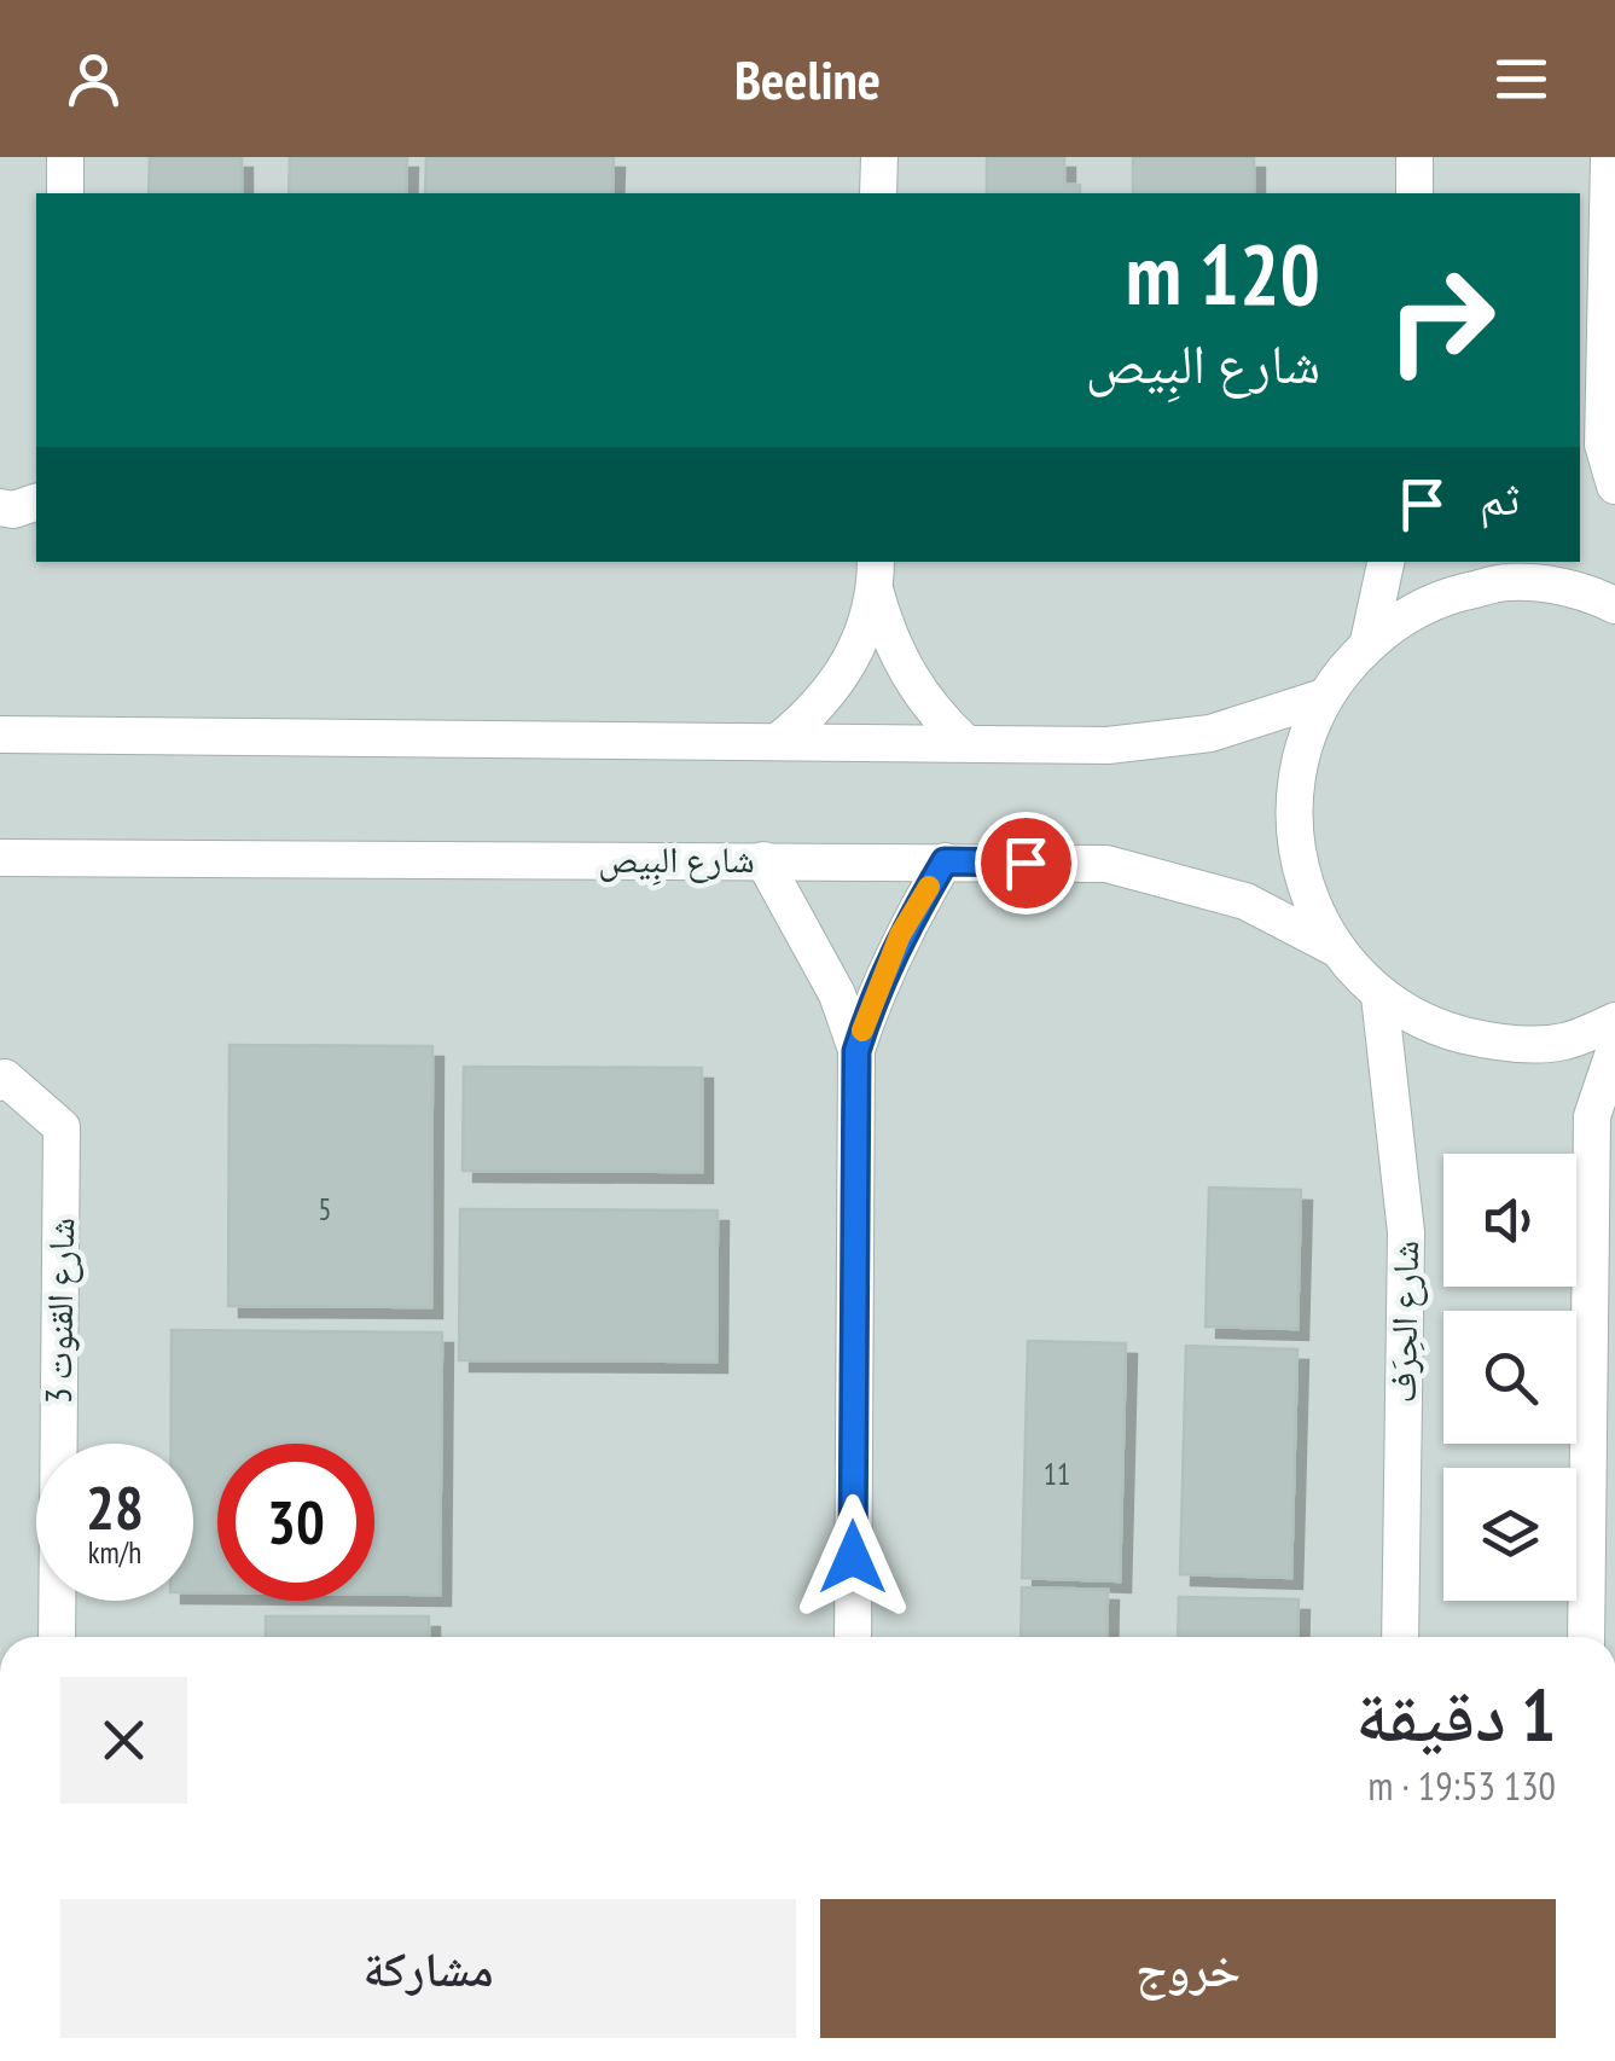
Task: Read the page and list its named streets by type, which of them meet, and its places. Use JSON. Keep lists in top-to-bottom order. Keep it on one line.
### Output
{"streets":{"street":["شارع البِيص","شارع القنوت 3","شارع الحِرَف"]},"house_numbers":["5","11"],"page":{"header":"Beeline","turn":["120 m","شارع البِيص"],"then":"ثم","speed":"28 km/h","limit":"30","heading":["1 دقيقة","130 m · 19:53"],"buttons":["خروج","مشاركة"]}}
